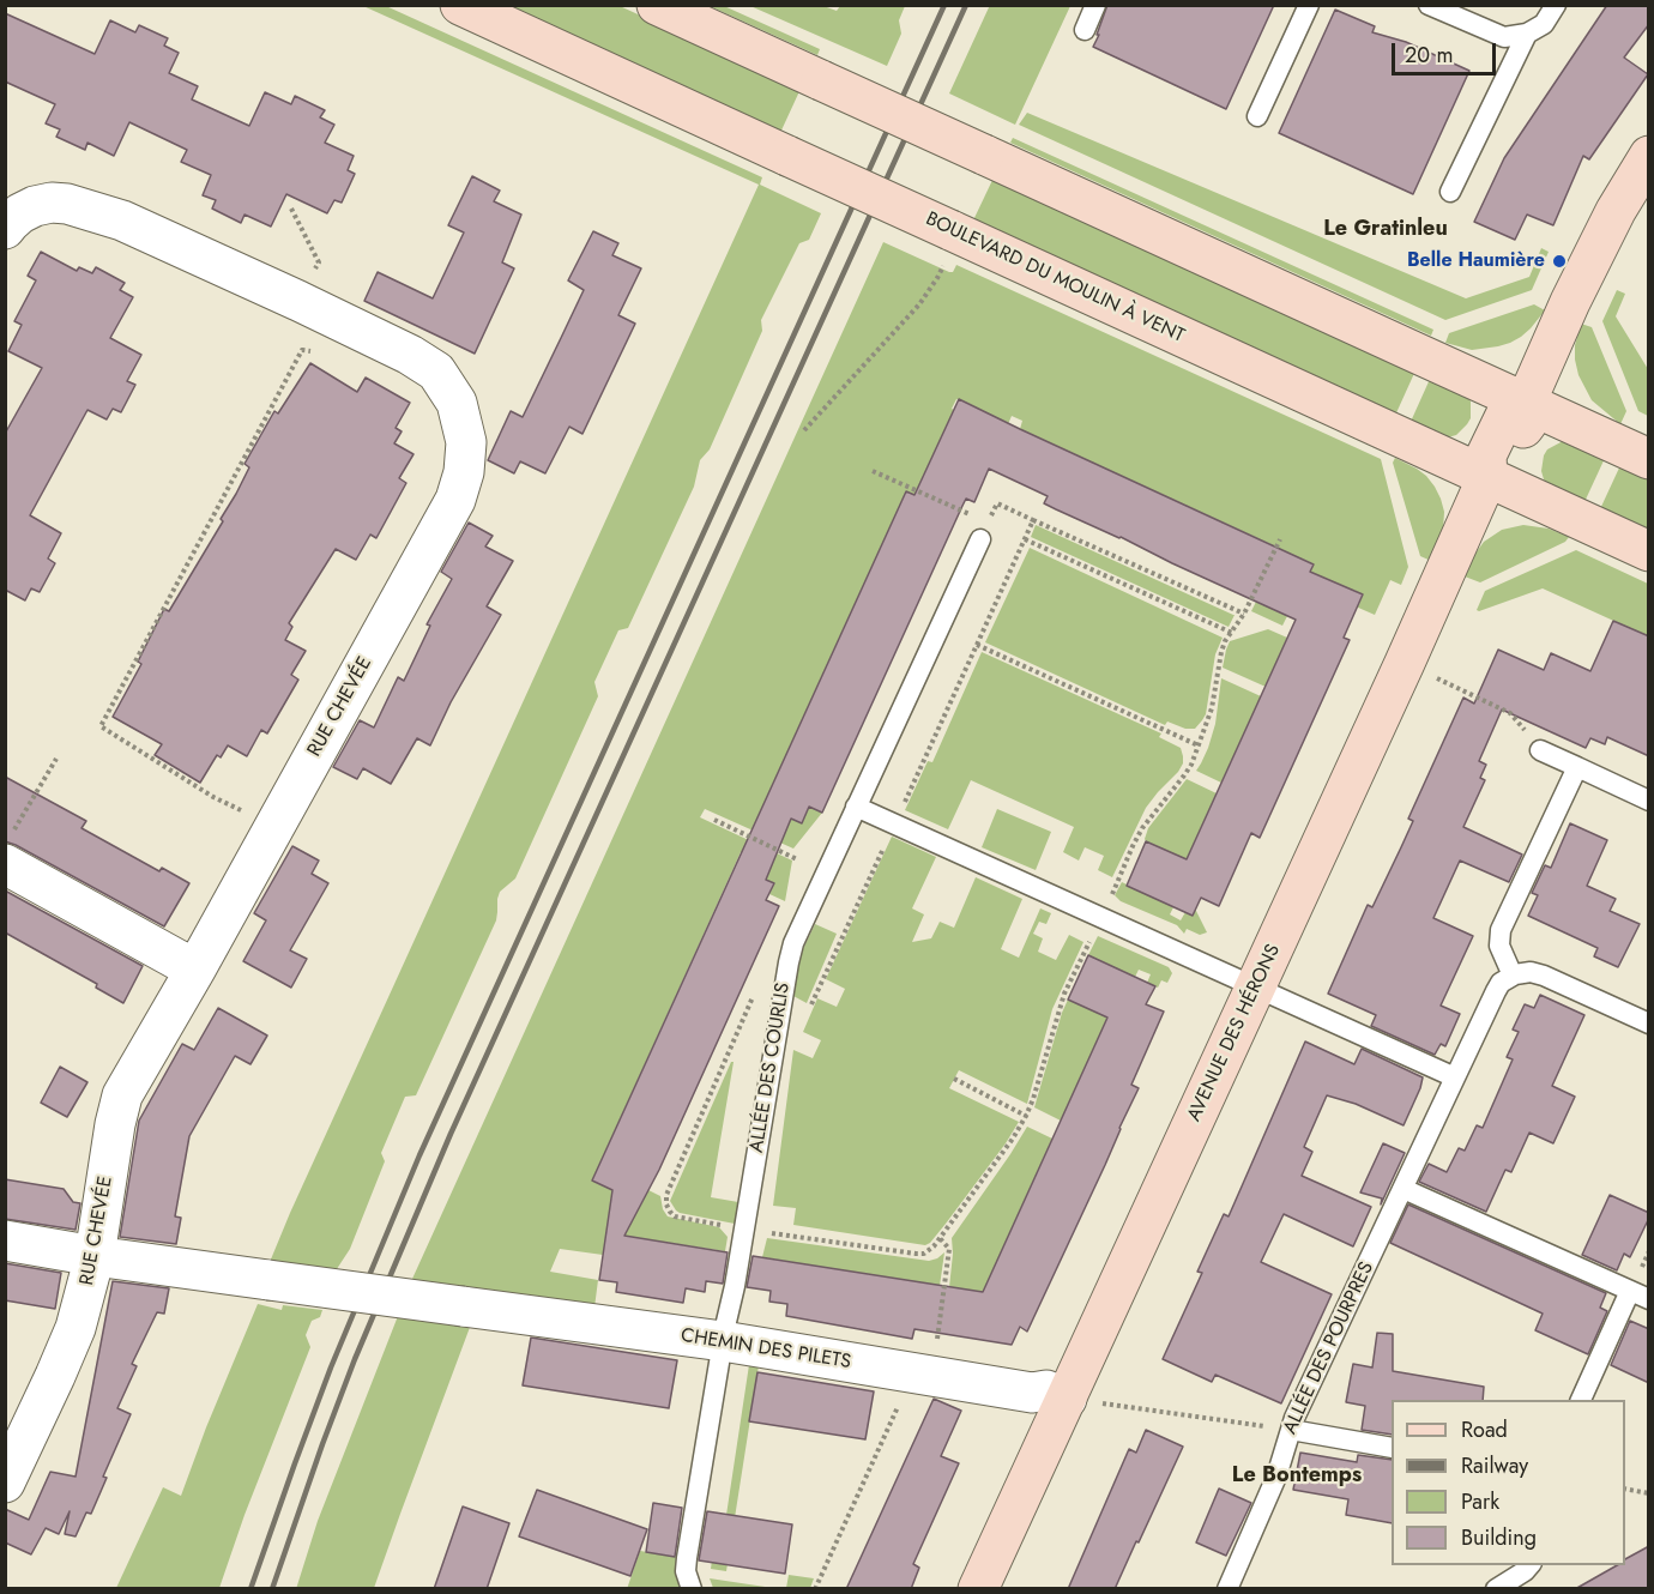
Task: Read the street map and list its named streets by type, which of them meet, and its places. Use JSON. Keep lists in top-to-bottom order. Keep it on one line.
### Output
{"streets":{"main road":["BOULEVARD DU MOULIN À VENT","AVENUE DES HÉRONS"],"street":["RUE CHEVÉE","CHEMIN DES PILETS"],"lane":["ALLÉE DES COURLIS","ALLÉE DES POURPRES"]},"crossings":[["BOULEVARD DU MOULIN À VENT","AVENUE DES HÉRONS"],["RUE CHEVÉE","CHEMIN DES PILETS"],["AVENUE DES HÉRONS","CHEMIN DES PILETS"],["ALLÉE DES COURLIS","CHEMIN DES PILETS"]],"districts":["Le Gratinleu","Le Bontemps"],"places":["Belle Haumière"],"legend":["Road","Railway","Park","Building"],"scale_bar":"20 m"}
